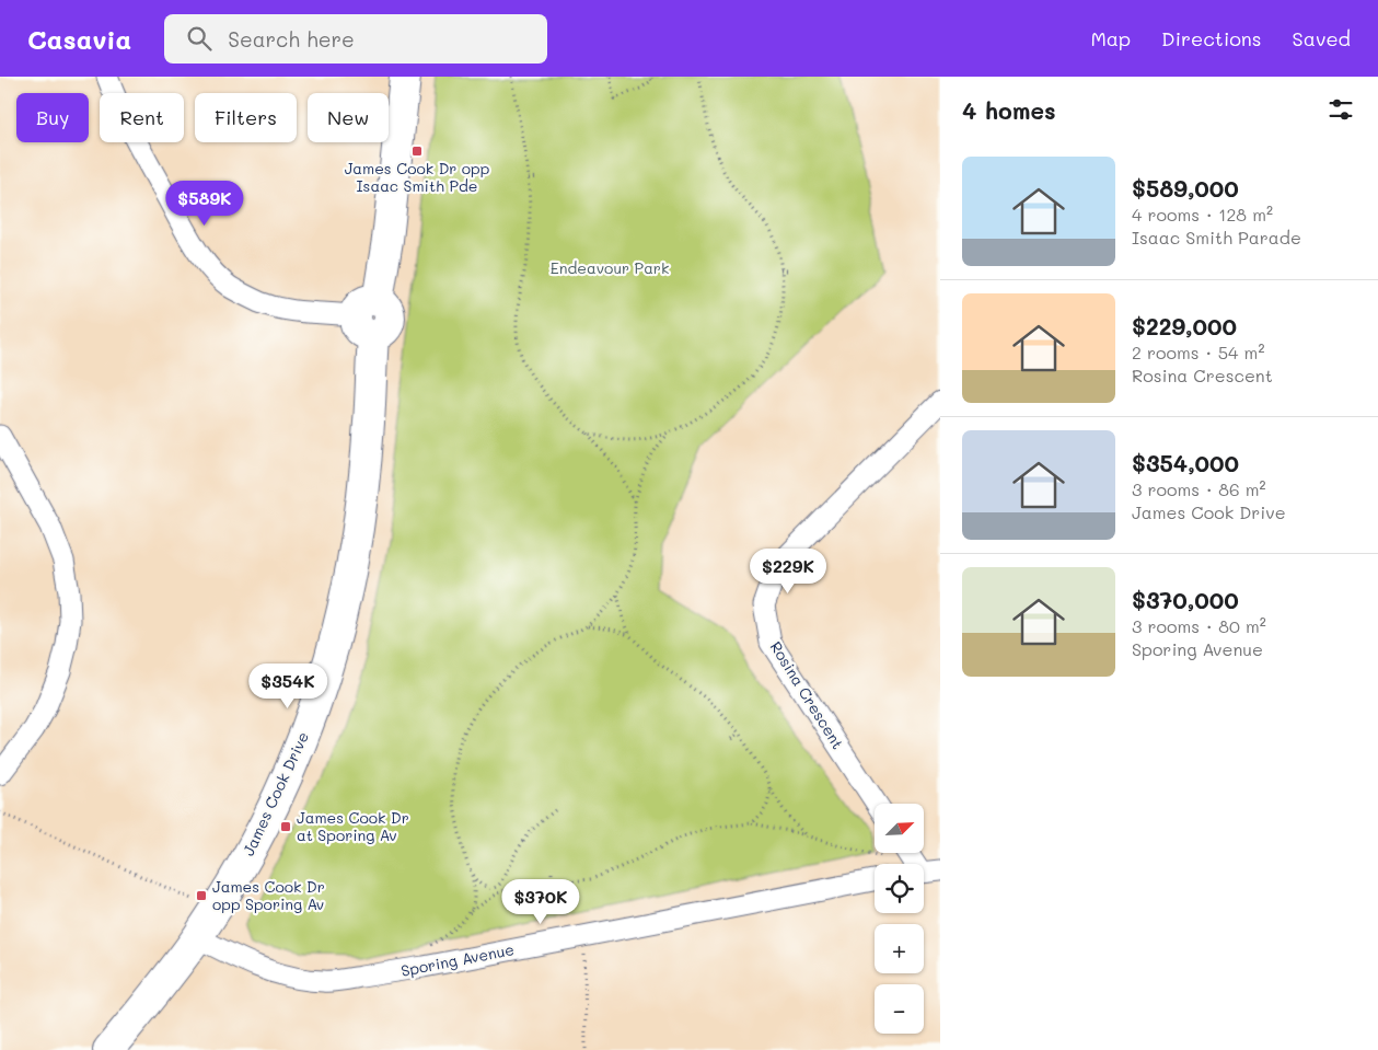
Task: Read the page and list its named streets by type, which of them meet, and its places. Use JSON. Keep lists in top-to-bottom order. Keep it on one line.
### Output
{"streets":{"street":["Rosina Crescent","James Cook Drive","Sporing Avenue"]},"crossings":[["James Cook Drive","Sporing Avenue"]],"parks":["Endeavour Park"],"places":{"transit":["James Cook Dr opp Isaac Smith Pde","James Cook Dr at Sporing Av","James Cook Dr opp Sporing Av"]},"north":"top right","page":{"header":"Casavia","search":"Search here","nav":["Map","Directions","Saved"],"heading":"4 homes","chip":["Buy","Rent","Filters","New"],"list":[{"name":"$589,000","note":"4 rooms · 128 m² · Isaac Smith Parade"},{"name":"$229,000","note":"2 rooms · 54 m² · Rosina Crescent"},{"name":"$354,000","note":"3 rooms · 86 m² · James Cook Drive"},{"name":"$370,000","note":"3 rooms · 80 m² · Sporing Avenue"}],"price":["$589K","$229K","$354K","$370K"],"map_buttons":["+","−"]}}
